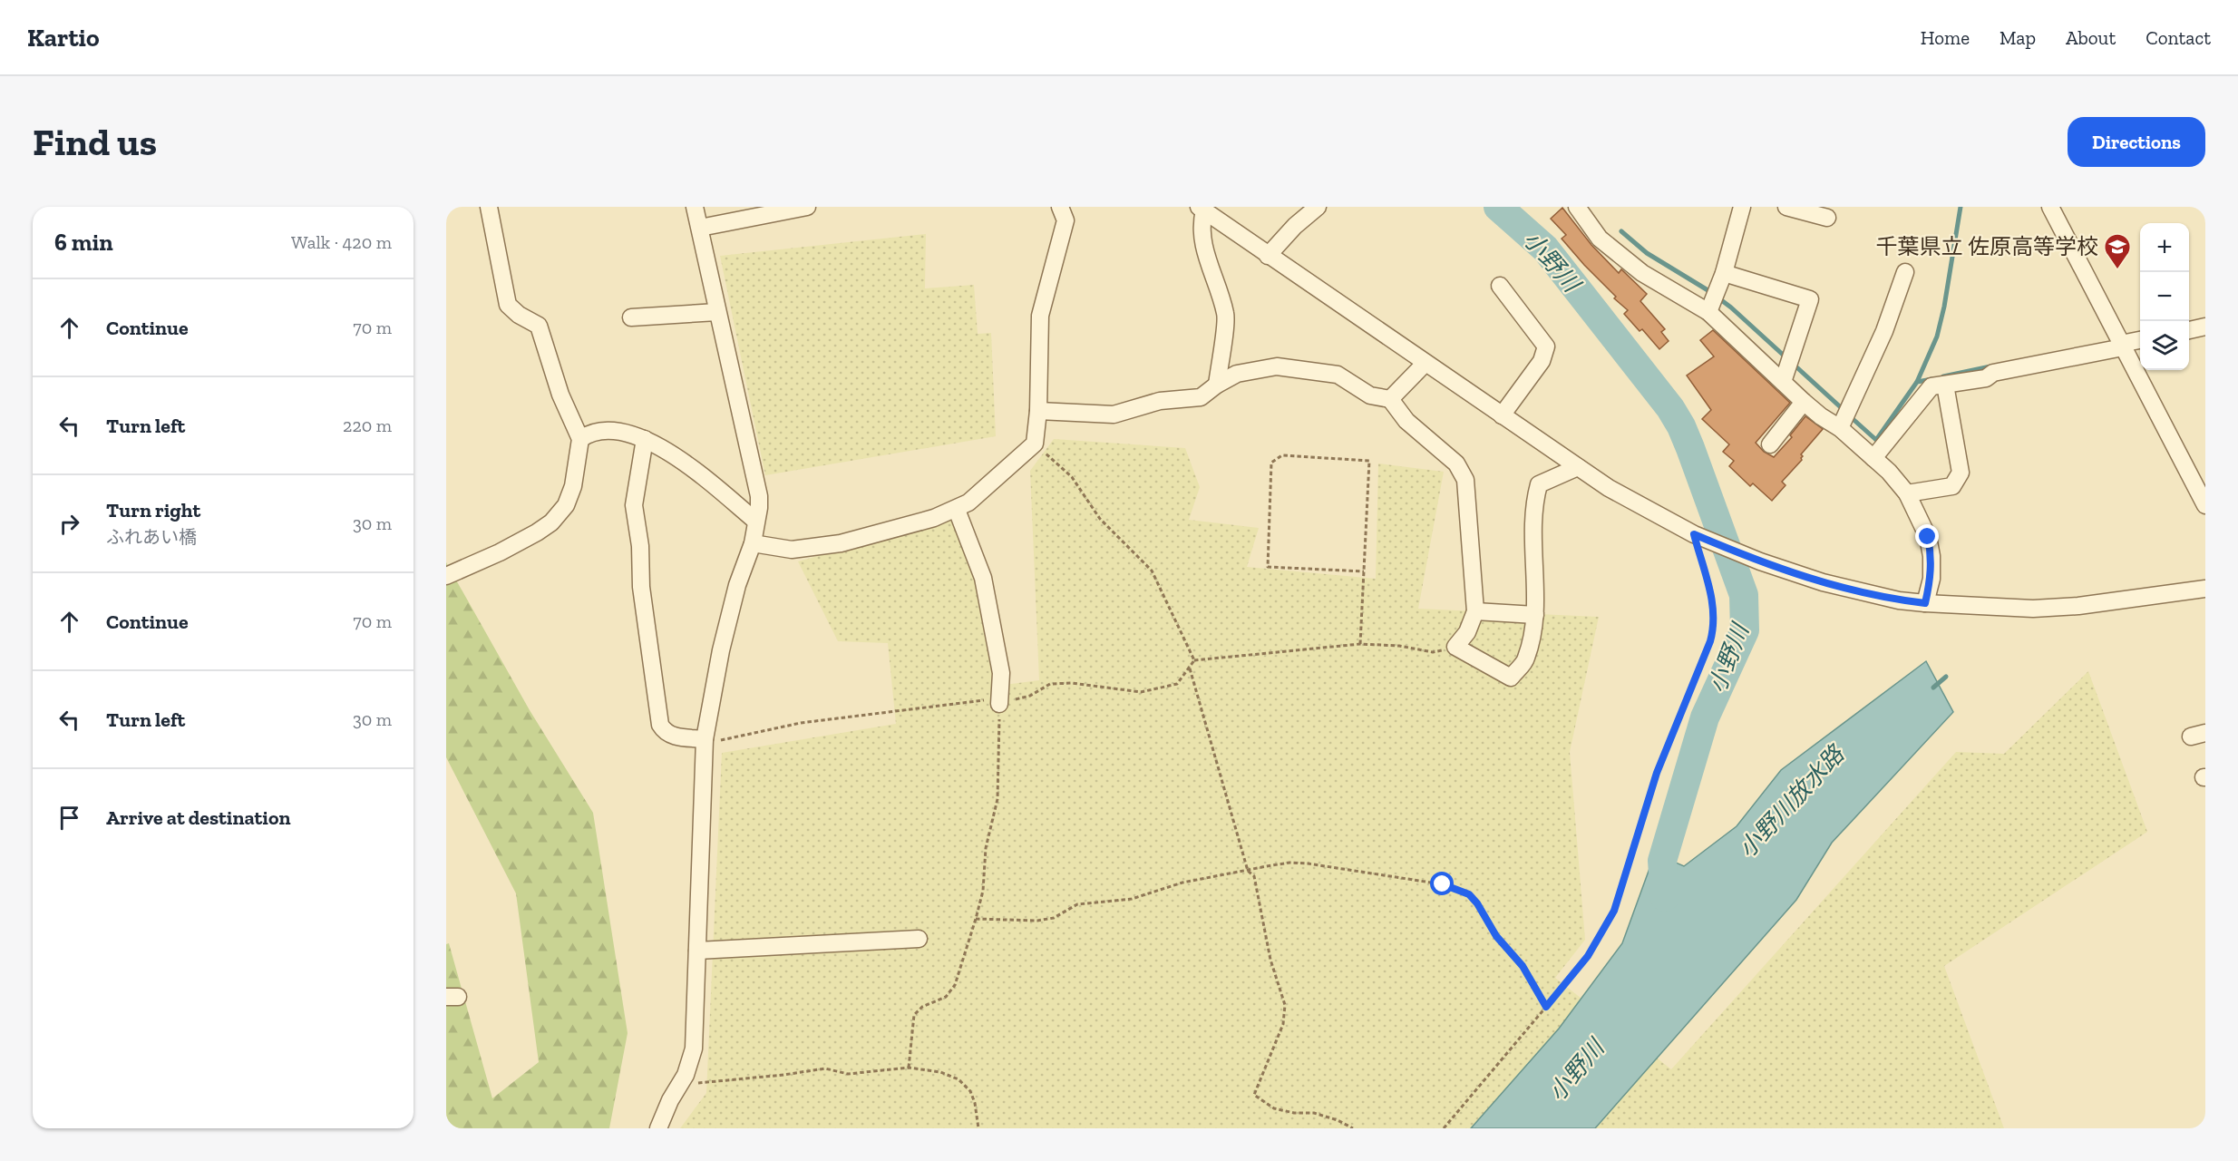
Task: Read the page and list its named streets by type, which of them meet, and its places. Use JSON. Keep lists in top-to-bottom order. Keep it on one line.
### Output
{"water":["小野川","小野川放水路"],"places":{"school or university":["千葉県立 佐原高等学校"]},"page":{"header":"Kartio","nav":["Home","Map","About","Contact"],"buttons":"Directions","title":"Find us","heading":["6 min","Walk · 420 m"],"map_buttons":["+","−"],"list":[["Continue","70 m"],["Turn left","220 m"],["Turn right","ふれあい橋","30 m"],["Continue","70 m"],["Turn left","30 m"],"Arrive at destination"]}}
